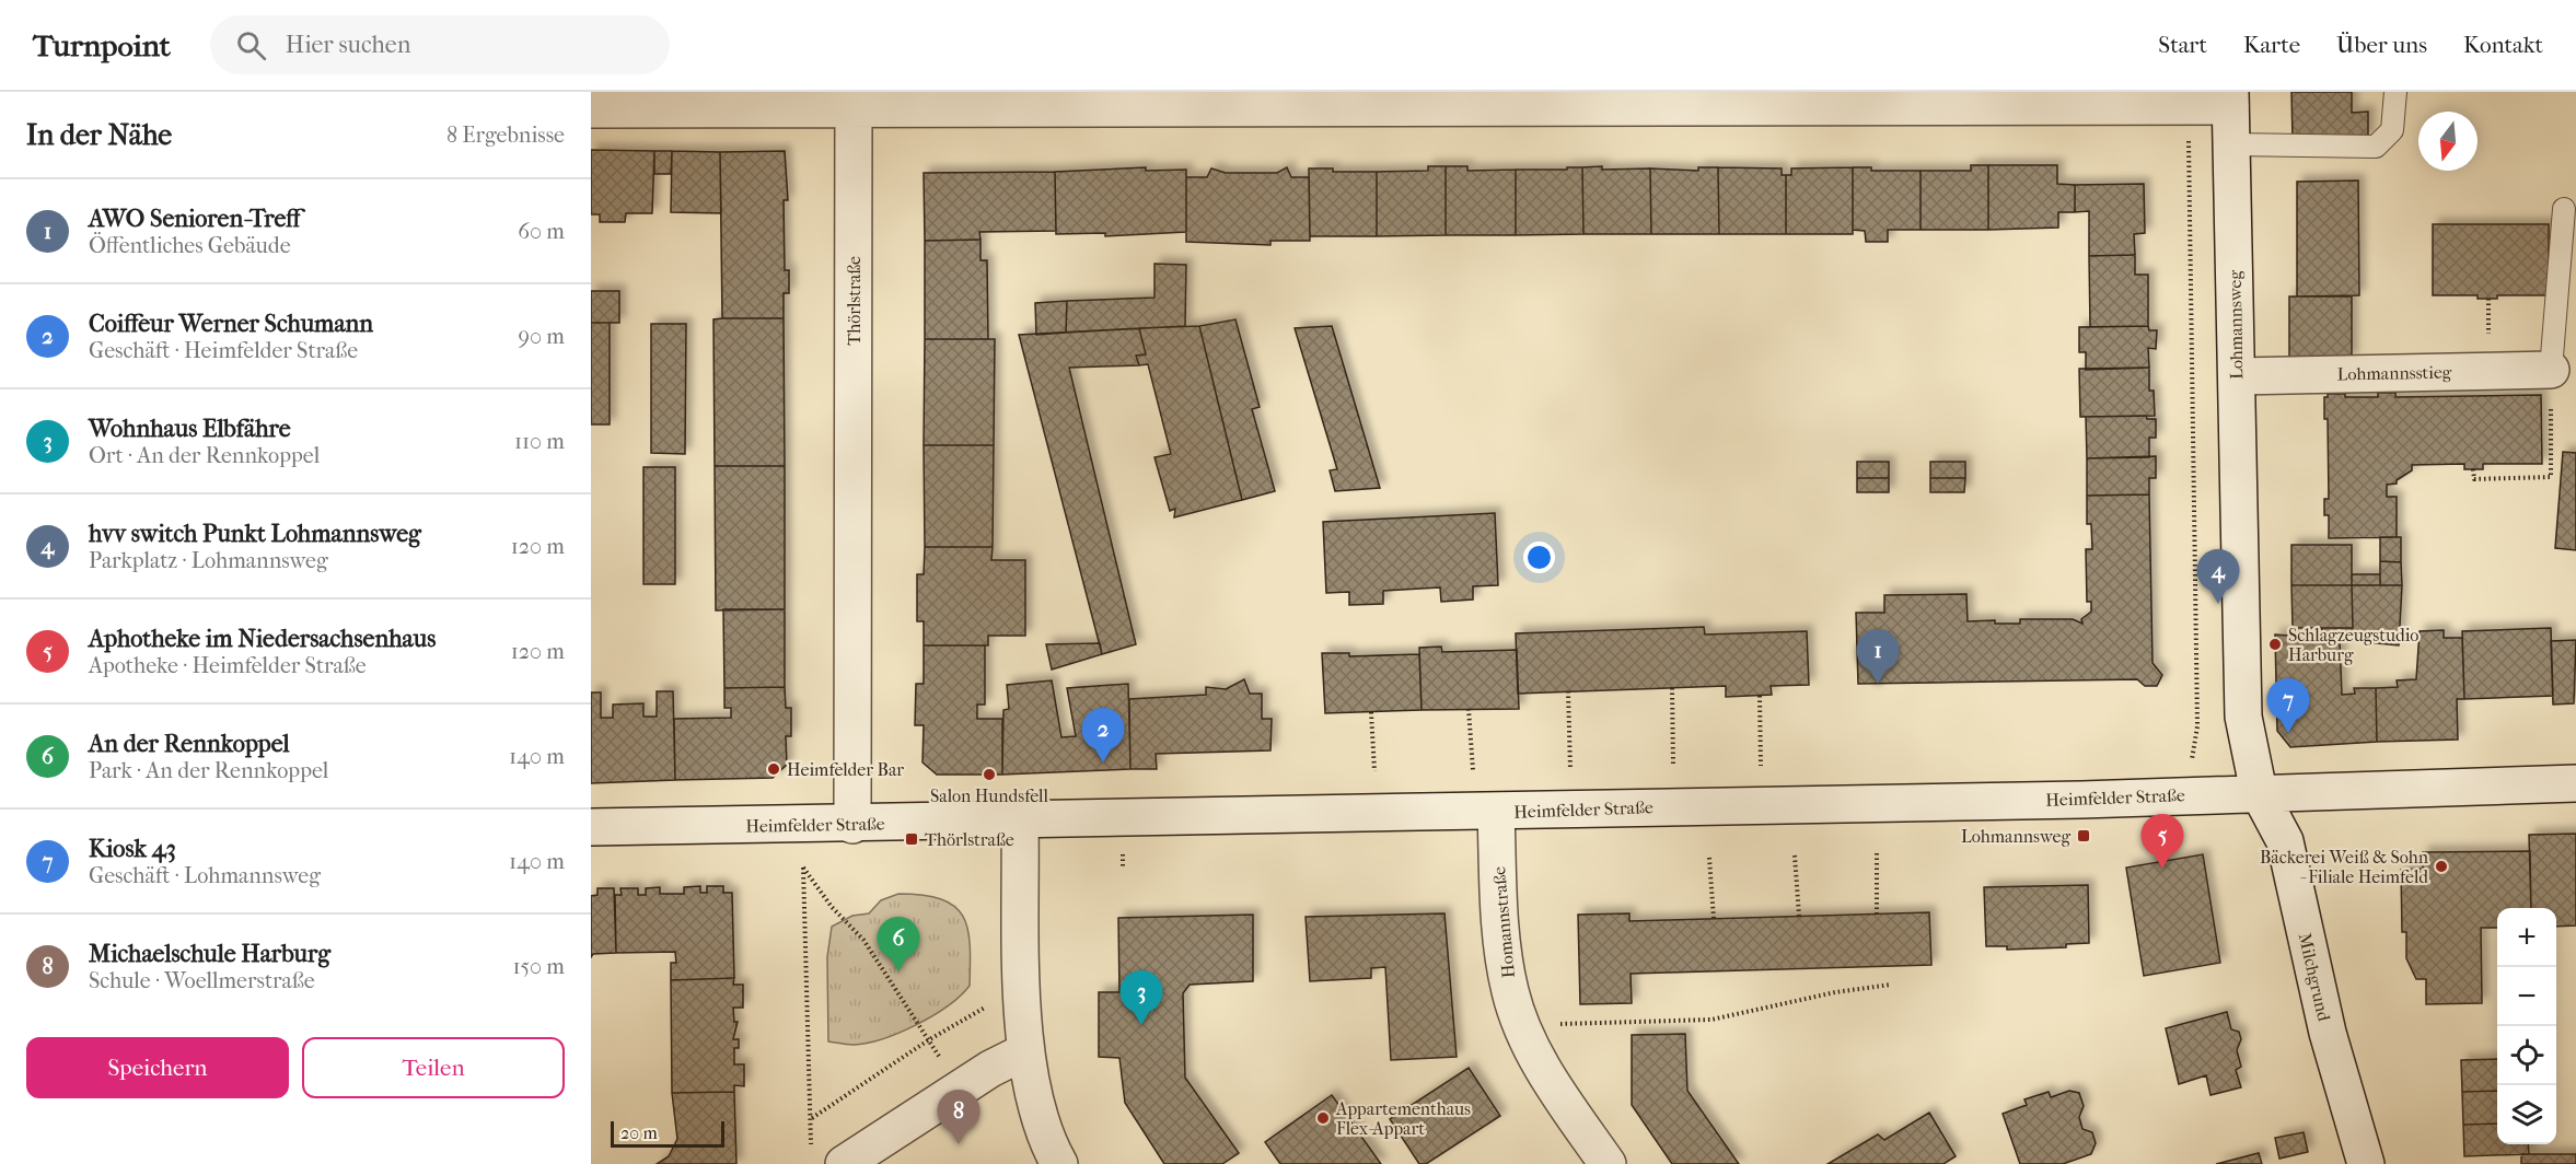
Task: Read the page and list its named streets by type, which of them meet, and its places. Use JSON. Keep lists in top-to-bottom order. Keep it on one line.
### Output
{"streets":{"street":["Thörlstraße","Lohmannsweg","Lohmannsstieg","Heimfelder Straße","Homannstraße","Milchgrund"]},"crossings":[["Thörlstraße","Heimfelder Straße"],["Lohmannsweg","Lohmannsstieg"],["Lohmannsweg","Heimfelder Straße"],["Lohmannsweg","Milchgrund"],["Heimfelder Straße","Homannstraße"],["Heimfelder Straße","Milchgrund"]],"places":{"other":["Schlagzeugstudio Harburg","Heimfelder Bar","Salon Hundsfell","Bäckerei Weiß & Sohn - Filiale Heimfeld","Appartementhaus Flex-Appart"],"transit":["Lohmannsweg","Thörlstraße"]},"scale_bar":"20 m","north":"bottom","page":{"header":"Turnpoint","search":"Hier suchen","nav":["Start","Karte","Über uns","Kontakt"],"heading":["In der Nähe","8 Ergebnisse"],"list":[{"mark":"1","name":"AWO Senioren-Treff","note":"Öffentliches Gebäude","value":"60 m"},{"mark":"2","name":"Coiffeur Werner Schumann","note":"Geschäft · Heimfelder Straße","value":"90 m"},{"mark":"3","name":"Wohnhaus Elbfähre","note":"Ort · An der Rennkoppel","value":"110 m"},{"mark":"4","name":"hvv switch Punkt Lohmannsweg","note":"Parkplatz · Lohmannsweg","value":"120 m"},{"mark":"5","name":"Aphotheke im Niedersachsenhaus","note":"Apotheke · Heimfelder Straße","value":"120 m"},{"mark":"6","name":"An der Rennkoppel","note":"Park · An der Rennkoppel","value":"140 m"},{"mark":"7","name":"Kiosk 43","note":"Geschäft · Lohmannsweg","value":"140 m"},{"mark":"8","name":"Michaelschule Harburg","note":"Schule · Woellmerstraße","value":"150 m"}],"pins":["4","1","7","2","5","6","3","8"],"map_buttons":["+","−"],"buttons":["Speichern","Teilen"],"scale":"20 m"}}
